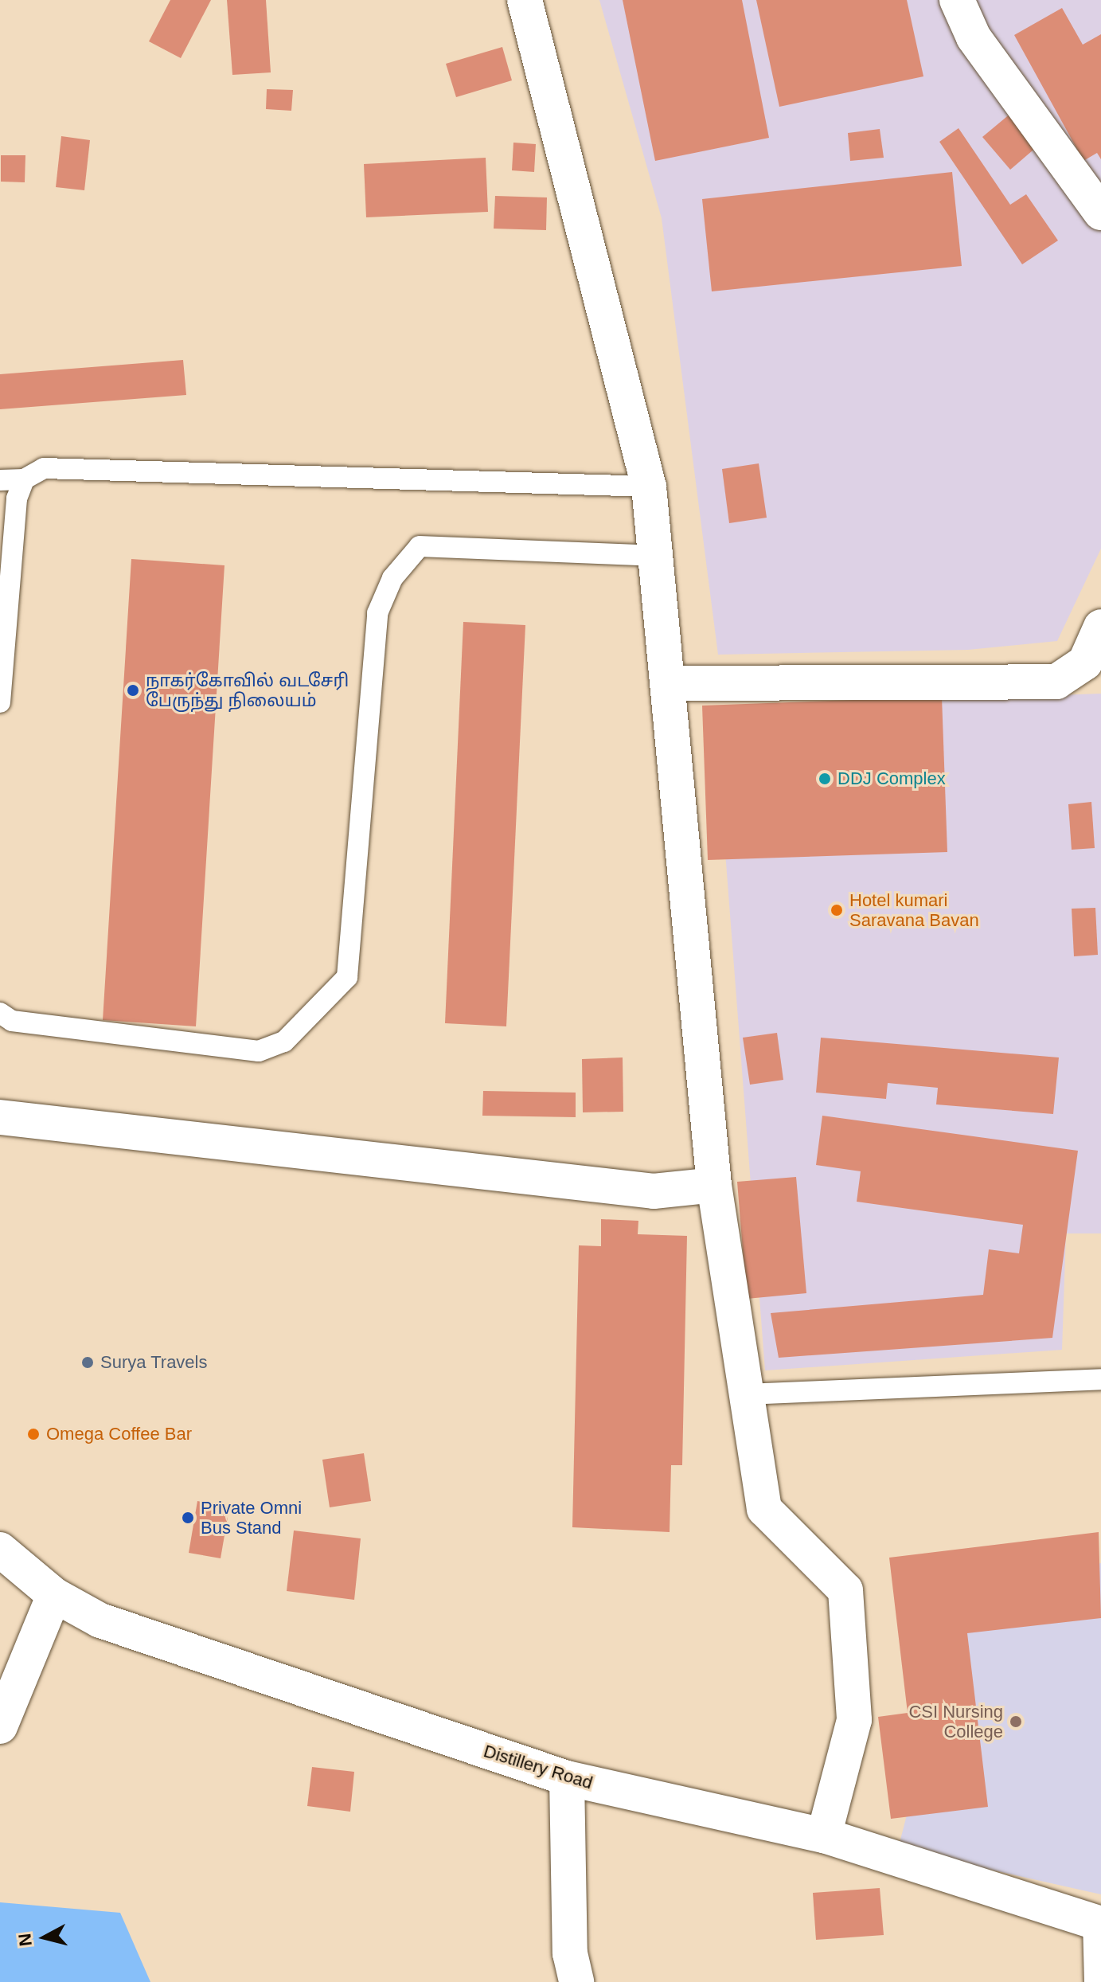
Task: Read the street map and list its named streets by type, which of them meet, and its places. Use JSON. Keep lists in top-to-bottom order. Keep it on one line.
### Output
{"streets":{"street":["Distillery Road"]},"places":["நாகர்கோவில் வடசேரி பேருந்து நிலையம்","DDJ Complex","Hotel kumari Saravana Bavan","Surya Travels","Omega Coffee Bar","Private Omni Bus Stand","CSI Nursing College"],"north":"left"}
